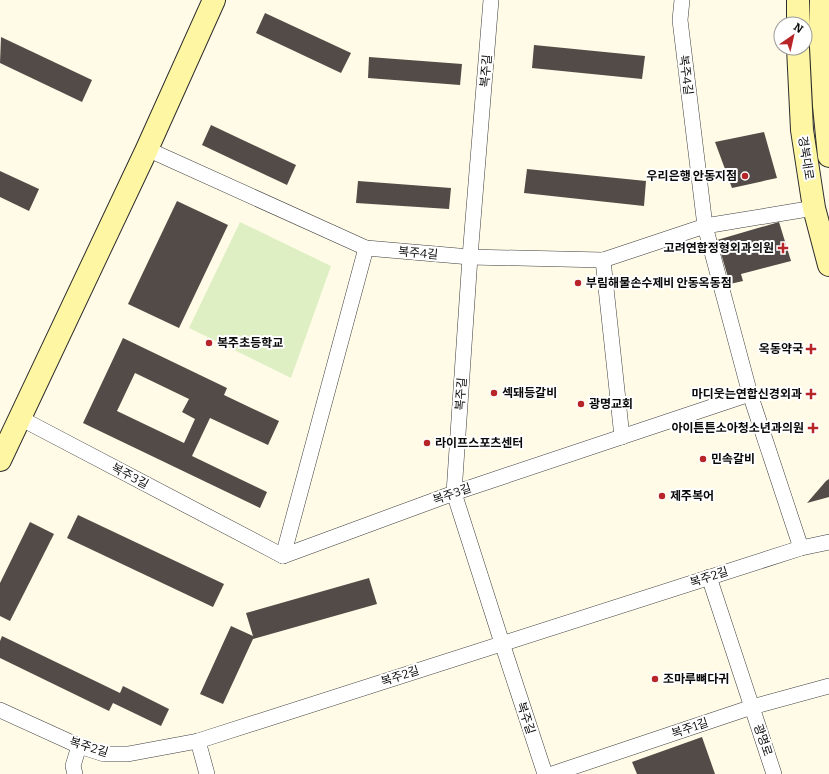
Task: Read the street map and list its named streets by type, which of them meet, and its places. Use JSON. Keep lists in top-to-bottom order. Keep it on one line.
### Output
{"streets":{"street":["복주길","복주4길","경북대로","복주3길","복주2길","복주1길","광명로"]},"crossings":[["복주길","복주4길"],["복주길","복주3길"],["복주길","복주2길"],["복주4길","경북대로"],["복주2길","광명로"],["복주1길","광명로"]],"places":{"other":["우리은행 안동지점","부림해물손수제비 안동옥동점","복주초등학교","섹돼등갈비","광명교회","라이프스포츠센터","민속갈비","제주복어","조마루뼈다귀"],"health":["고려연합정형외과의원","옥동약국","마디웃는연합신경외과","아이튼튼소아청소년과의원"]},"north":"top right"}
